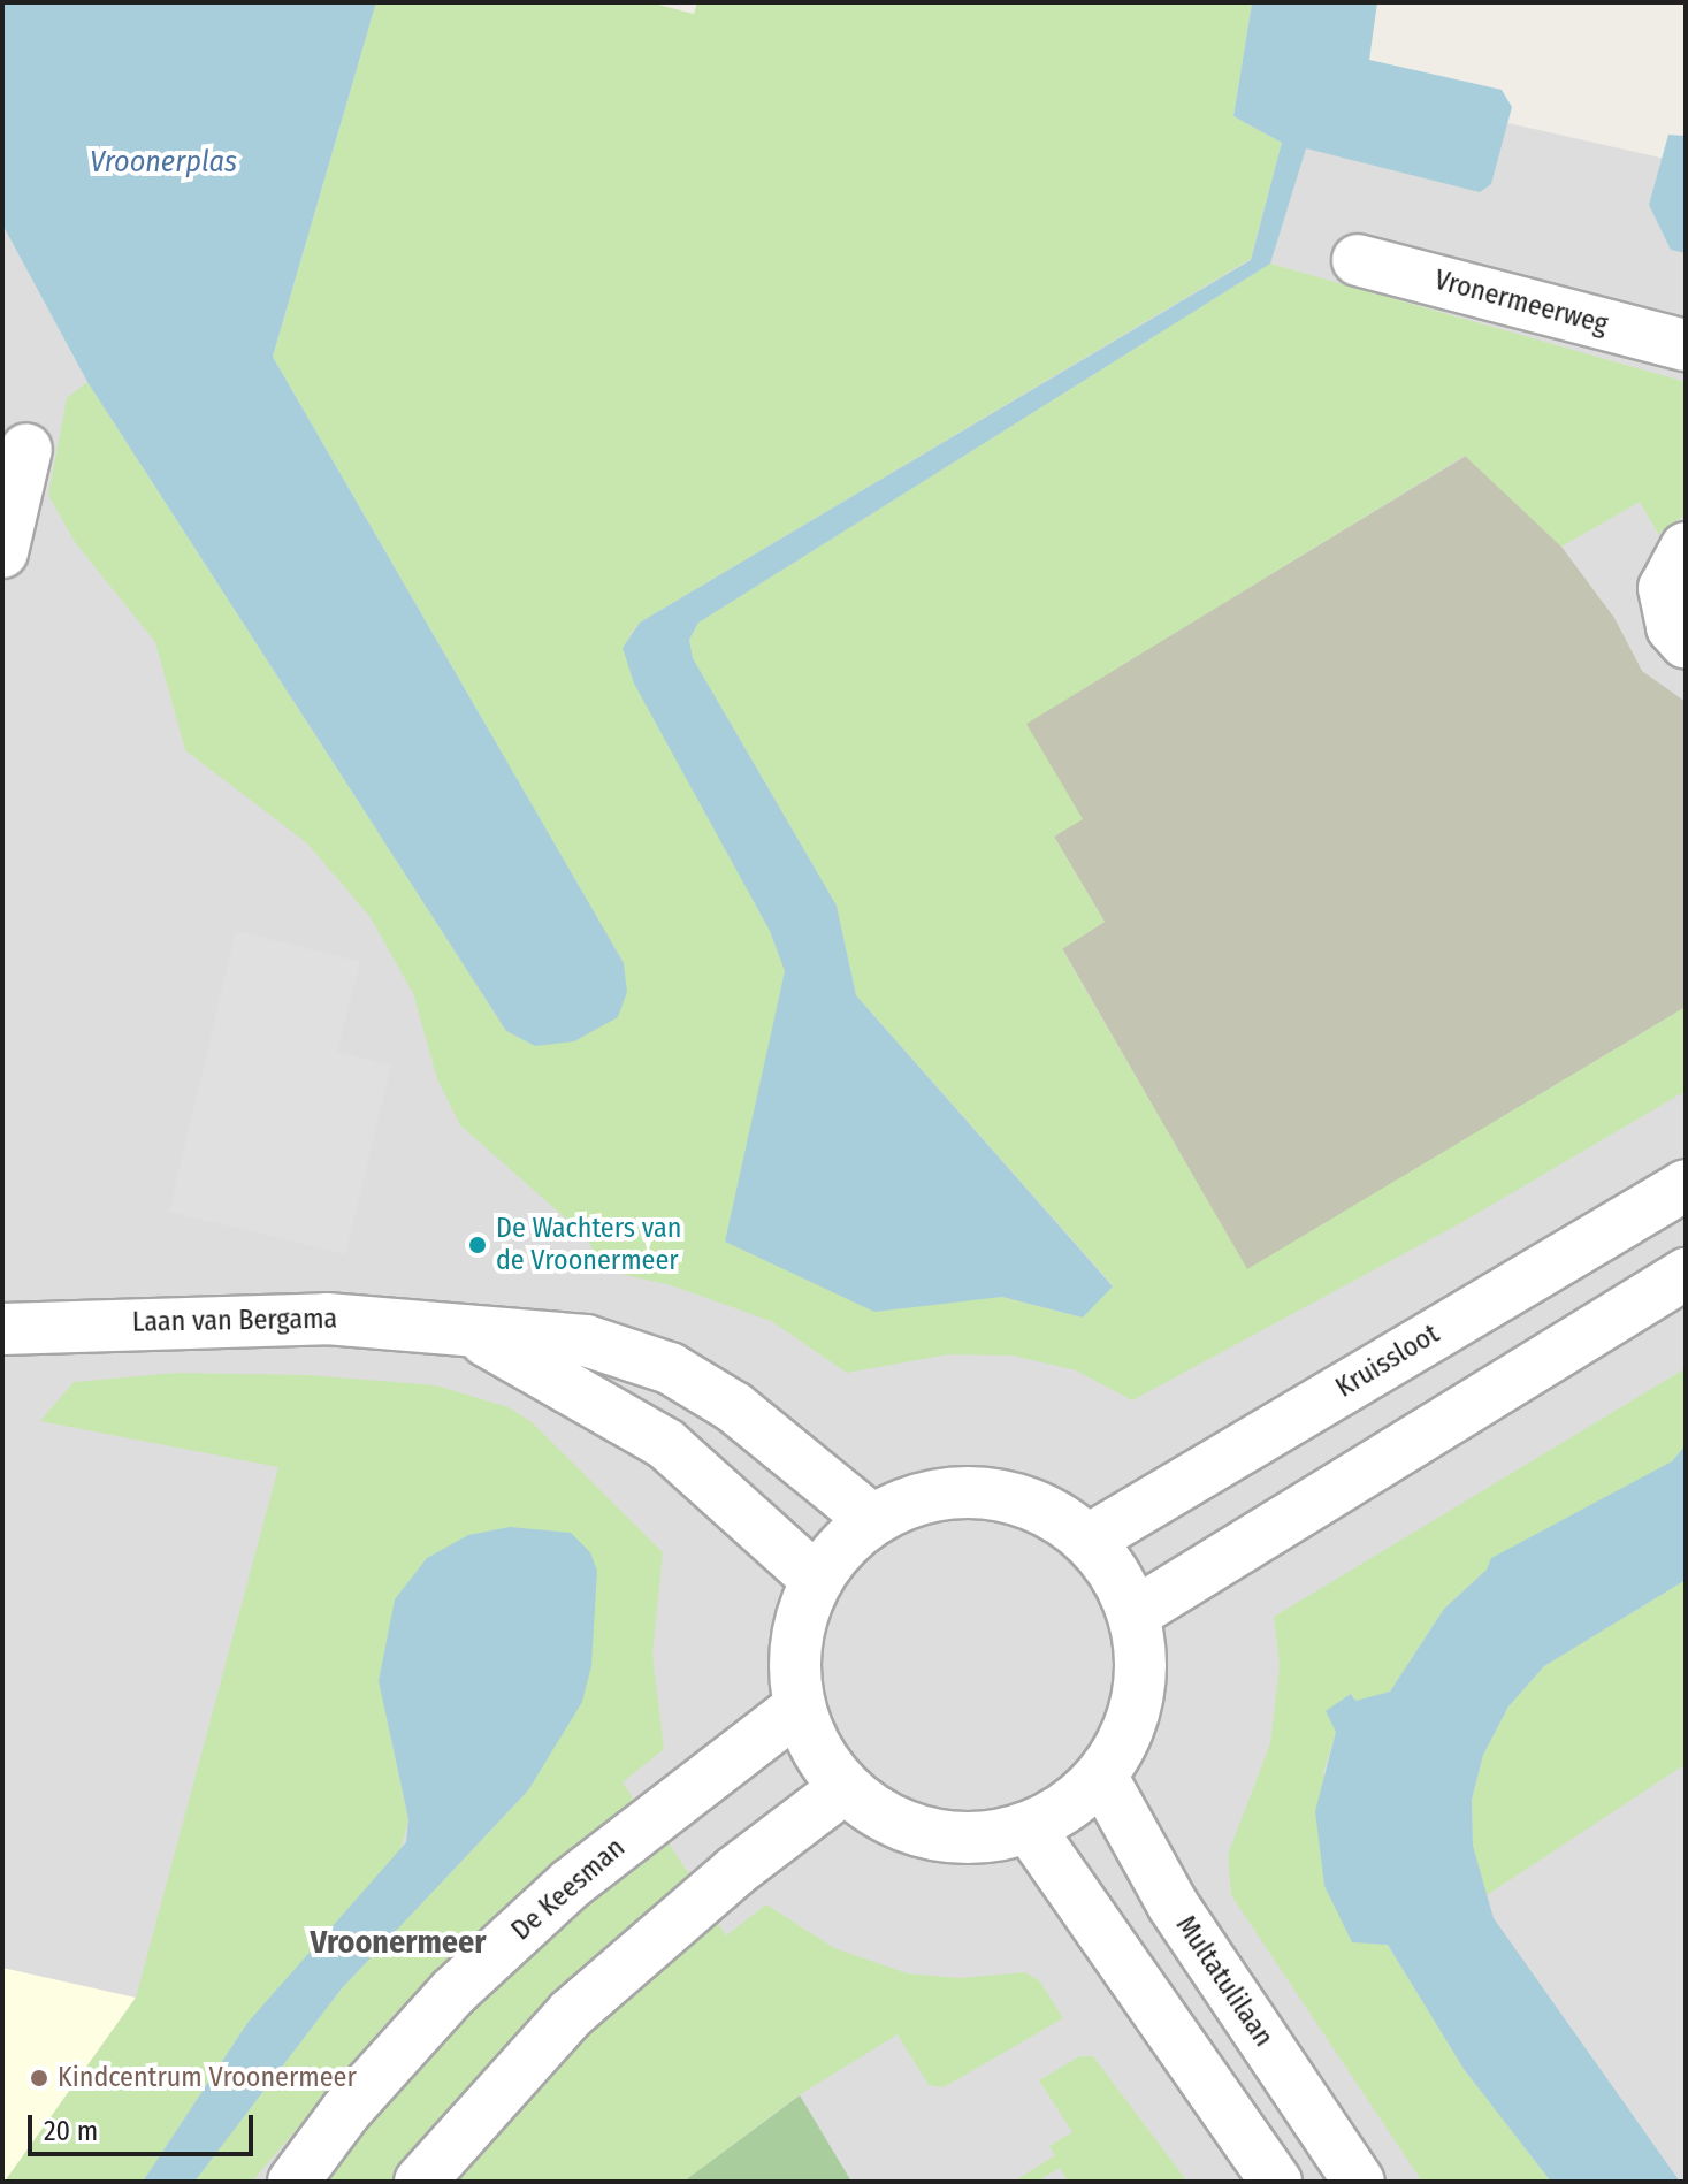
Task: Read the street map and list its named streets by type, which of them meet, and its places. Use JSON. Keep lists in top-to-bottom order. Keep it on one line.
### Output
{"streets":{"street":["Vronermeerweg","Laan van Bergama","Kruissloot","De Keesman","Multatulilaan"]},"districts":["Vroonermeer"],"water":["Vroonerplas"],"places":["De Wachters van de Vroonermeer","Kindcentrum Vroonermeer"],"scale_bar":"20 m"}
